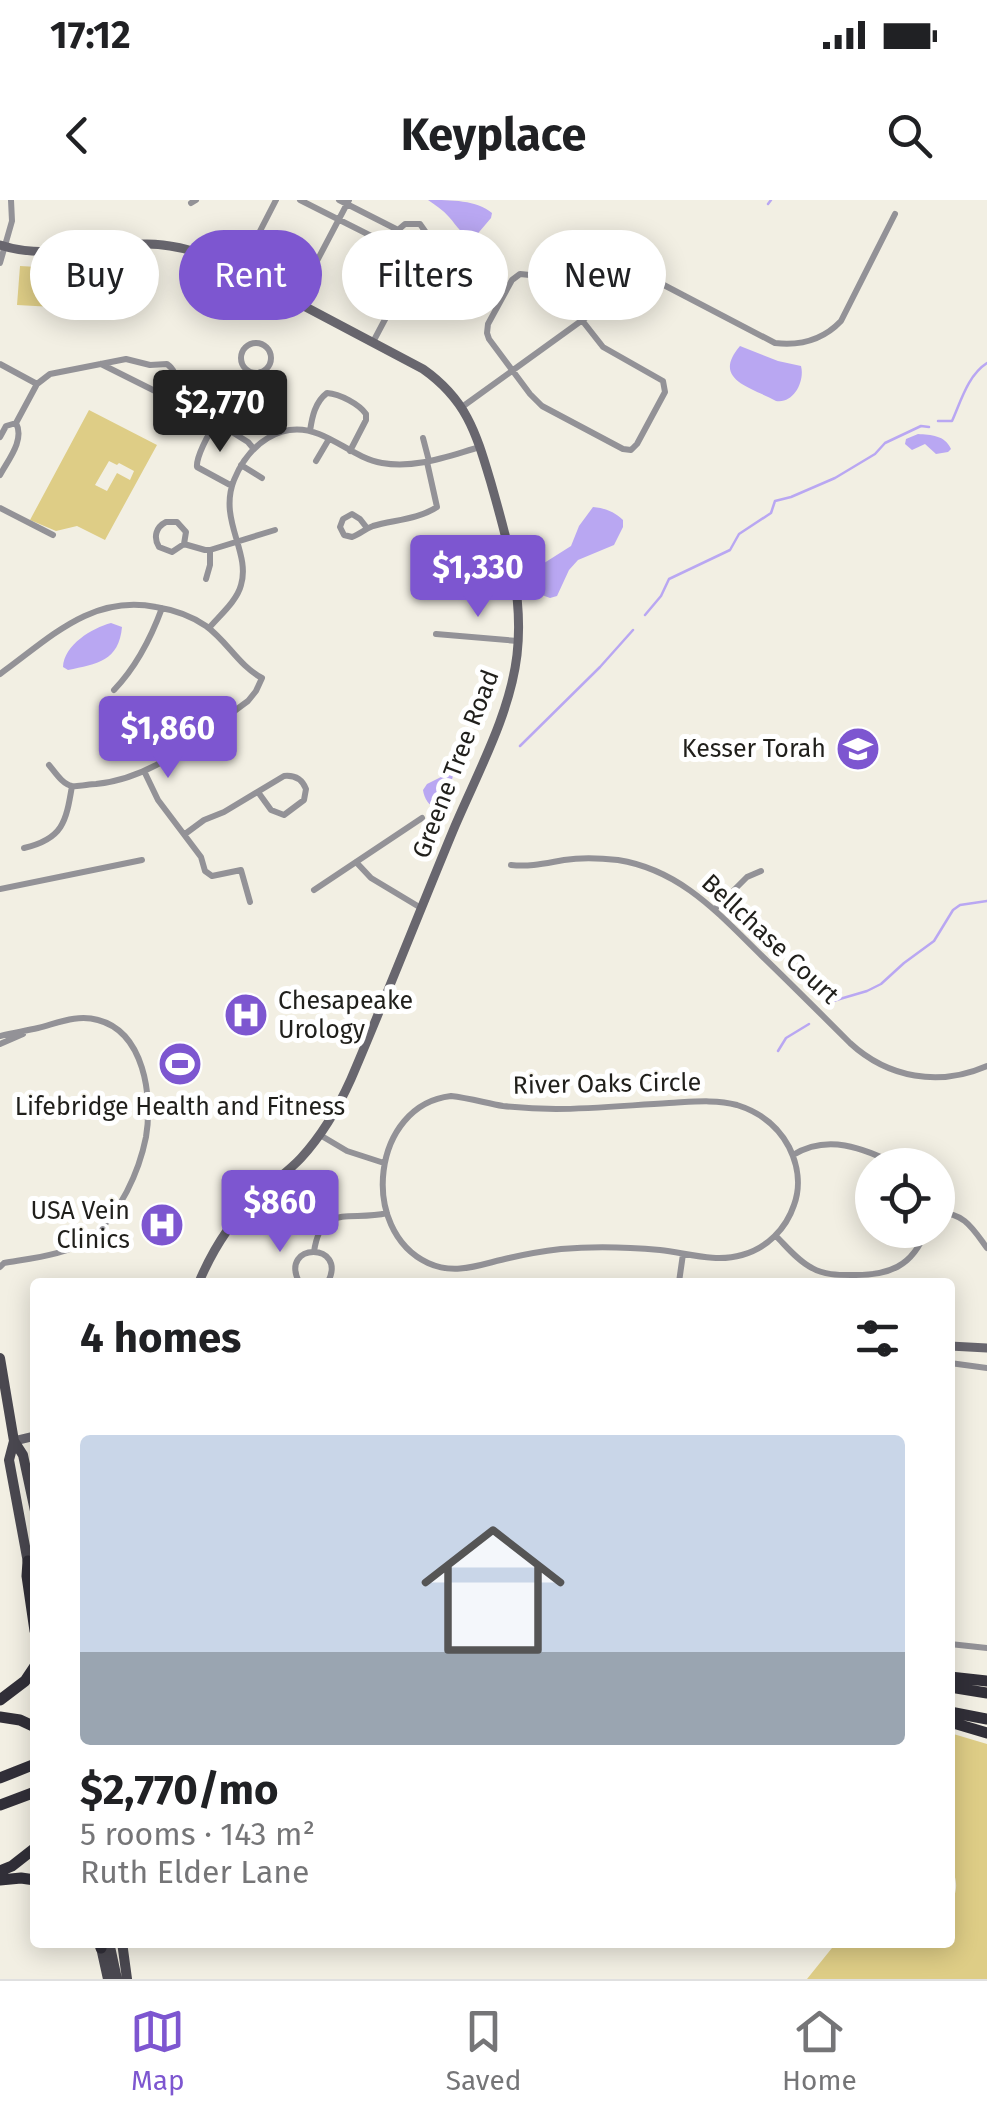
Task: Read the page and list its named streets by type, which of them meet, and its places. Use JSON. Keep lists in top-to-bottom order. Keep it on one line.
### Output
{"streets":{"street":["Greene Tree Road","Bellchase Court","River Oaks Circle"]},"places":{"school or university":["Kesser Torah"],"hospital":["Chesapeake Urology","USA Vein Clinics"],"sports":["Lifebridge Health and Fitness"]},"page":{"status":"17:12","header":"Keyplace","chip":["Buy","Rent","Filters","New"],"price":["$2,770","$1,330","$1,860","$860"],"heading":"4 homes","list":[{"name":"$2,770/mo","note":"5 rooms · 143 m² · Ruth Elder Lane"}],"tabs":["Map","Saved","Home"]}}
